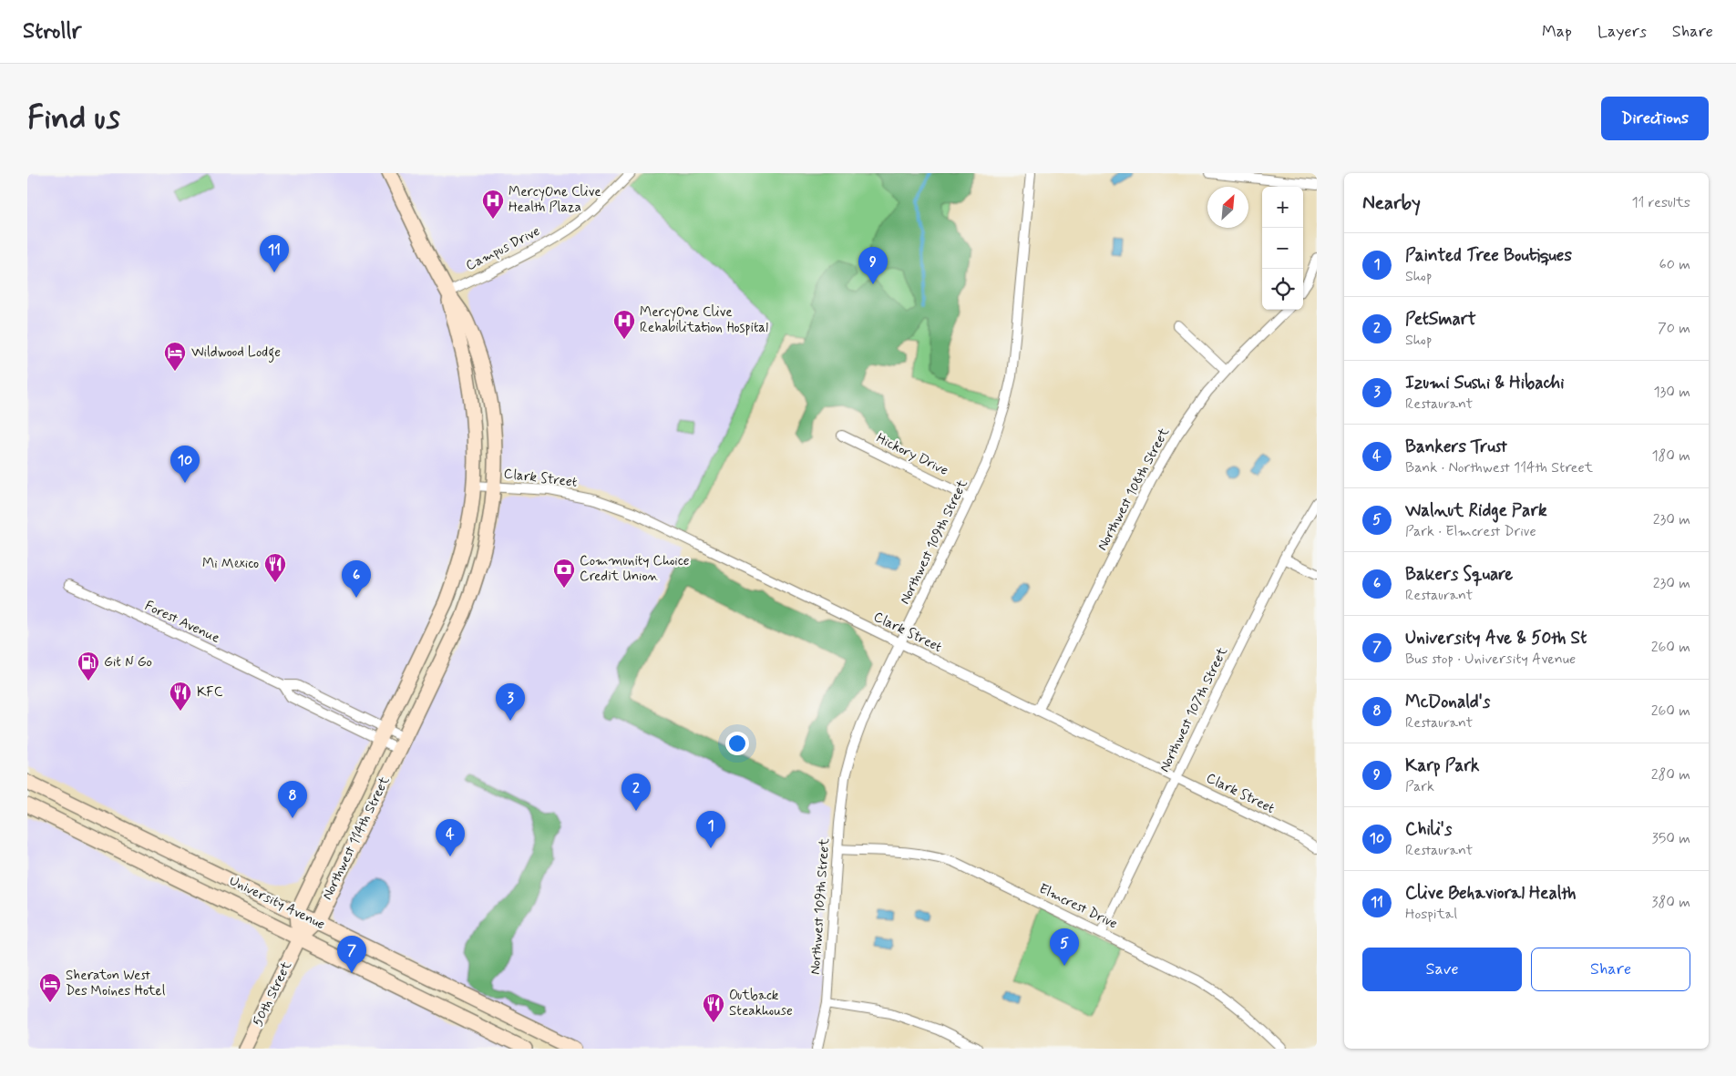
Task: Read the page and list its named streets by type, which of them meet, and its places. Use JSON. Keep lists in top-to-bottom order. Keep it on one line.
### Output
{"streets":{"street":["Campus Drive","Hickory Drive","Clark Street","Northwest 108th Street","Northwest 109th Street","Forest Avenue","Northwest 107th Street","Northwest 114th Street","University Avenue","Elmcrest Drive","50th Street"]},"crossings":[["Campus Drive","Northwest 114th Street"],["Hickory Drive","Northwest 109th Street"],["Clark Street","Northwest 108th Street"],["Clark Street","Northwest 109th Street"],["Clark Street","Northwest 107th Street"],["Clark Street","Northwest 114th Street"],["Northwest 109th Street","Elmcrest Drive"],["Forest Avenue","Northwest 114th Street"],["Northwest 107th Street","Elmcrest Drive"],["Northwest 114th Street","University Avenue"],["Northwest 114th Street","50th Street"],["University Avenue","50th Street"]],"places":{"hospital":["MercyOne Clive Health Plaza","MercyOne Clive Rehabilitation Hospital"],"hotel":["Wildwood Lodge","Sheraton West Des Moines Hotel"],"restaurant":["Mi Mexico","KFC","Outback Steakhouse"],"bank":["Community Choice Credit Union"],"fuel station":["Git N Go"]},"north":"top right","page":{"header":"Strollr","nav":["Map","Layers","Share"],"buttons":["Directions",["Save","Share"]],"title":"Find us","heading":["Nearby","11 results"],"map_buttons":["+","−"],"list":[{"mark":"1","name":"Painted Tree Boutiques","note":"Shop","value":"60 m"},{"mark":"2","name":"PetSmart","note":"Shop","value":"70 m"},{"mark":"3","name":"Izumi Sushi & Hibachi","note":"Restaurant","value":"130 m"},{"mark":"4","name":"Bankers Trust","note":"Bank · Northwest 114th Street","value":"180 m"},{"mark":"5","name":"Walnut Ridge Park","note":"Park · Elmcrest Drive","value":"230 m"},{"mark":"6","name":"Bakers Square","note":"Restaurant","value":"230 m"},{"mark":"7","name":"University Ave & 50th St","note":"Bus stop · University Avenue","value":"260 m"},{"mark":"8","name":"McDonald's","note":"Restaurant","value":"260 m"},{"mark":"9","name":"Karp Park","note":"Park","value":"280 m"},{"mark":"10","name":"Chili's","note":"Restaurant","value":"350 m"},{"mark":"11","name":"Clive Behavioral Health","note":"Hospital","value":"380 m"}],"pins":["11","9","10","6","3","2","8","1","4","5","7"]}}
